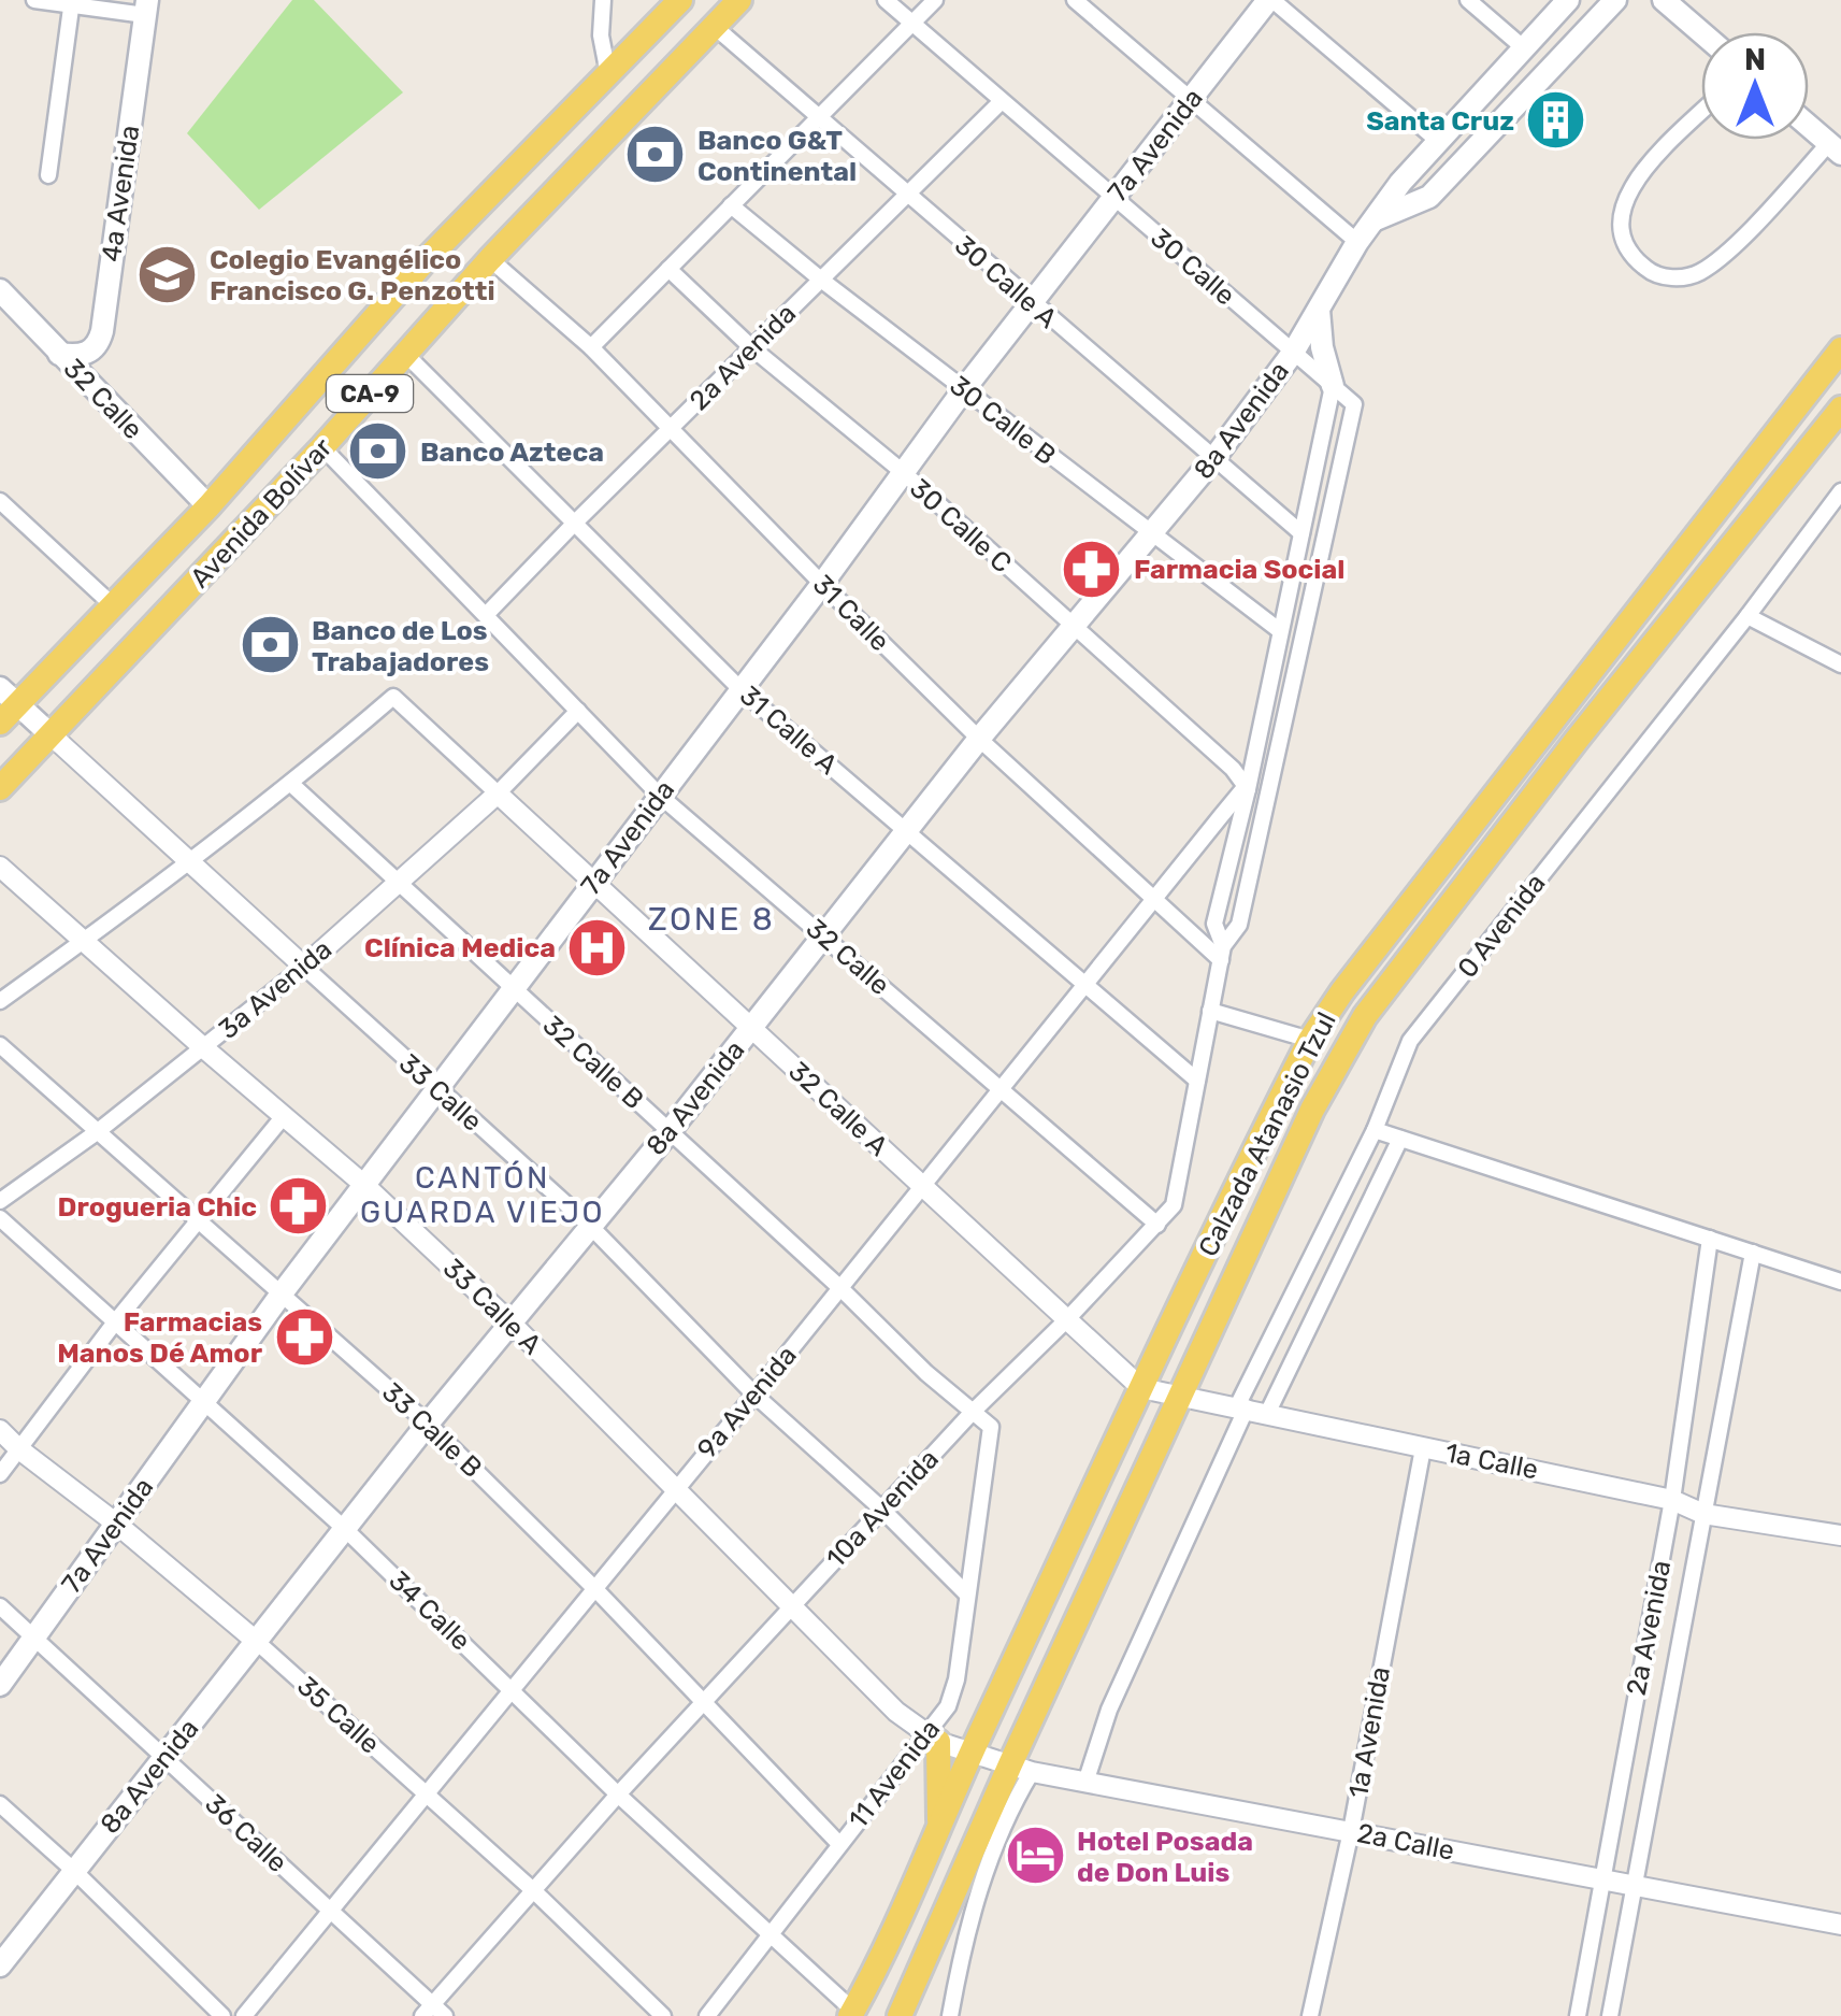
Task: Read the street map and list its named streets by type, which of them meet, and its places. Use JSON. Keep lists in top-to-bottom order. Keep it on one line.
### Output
{"streets":{"main road":["7a Avenida","4a Avenida","CA-9","32 Calle","8a Avenida","Avenida Bolívar","33 Calle","Calzada Atanasio Tzul"],"street":["30 Calle","30 Calle A","2a Avenida","30 Calle B","30 Calle C","31 Calle","31 Calle A","0 Avenida","3a Avenida","32 Calle B","32 Calle A","33 Calle A","9a Avenida","33 Calle B","1a Calle","10a Avenida","34 Calle","35 Calle","1a Avenida","11 Avenida","36 Calle","2a Calle"]},"crossings":[["7a Avenida","30 Calle"],["7a Avenida","30 Calle A"],["7a Avenida","32 Calle"],["7a Avenida","30 Calle B"],["7a Avenida","30 Calle C"],["7a Avenida","31 Calle"],["7a Avenida","31 Calle A"],["7a Avenida","32 Calle B"],["7a Avenida","33 Calle"],["7a Avenida","32 Calle A"],["7a Avenida","33 Calle A"],["7a Avenida","33 Calle B"],["7a Avenida","34 Calle"],["7a Avenida","35 Calle"],["7a Avenida","36 Calle"],["4a Avenida","32 Calle"],["30 Calle","2a Avenida"],["30 Calle","8a Avenida"],["30 Calle","10a Avenida"],["30 Calle A","2a Avenida"],["30 Calle A","8a Avenida"],["30 Calle A","Avenida Bolívar"],["30 Calle A","10a Avenida"],["2a Avenida","32 Calle"],["2a Avenida","30 Calle B"],["2a Avenida","30 Calle C"],["2a Avenida","31 Calle"],["2a Avenida","31 Calle A"],["2a Avenida","1a Calle"],["2a Avenida","2a Calle"],["32 Calle","8a Avenida"],["32 Calle","Avenida Bolívar"],["32 Calle","3a Avenida"],["32 Calle","9a Avenida"],["32 Calle","10a Avenida"],["30 Calle B","8a Avenida"],["30 Calle B","10a Avenida"],["8a Avenida","30 Calle C"],["8a Avenida","31 Calle"],["8a Avenida","31 Calle A"],["8a Avenida","32 Calle B"],["8a Avenida","33 Calle"],["8a Avenida","32 Calle A"],["8a Avenida","33 Calle A"],["8a Avenida","33 Calle B"],["8a Avenida","34 Calle"],["8a Avenida","35 Calle"],["8a Avenida","36 Calle"],["Avenida Bolívar","31 Calle"],["Avenida Bolívar","31 Calle A"],["Avenida Bolívar","33 Calle"],["30 Calle C","9a Avenida"],["30 Calle C","10a Avenida"],["31 Calle","9a Avenida"],["31 Calle","10a Avenida"],["31 Calle A","9a Avenida"],["31 Calle A","10a Avenida"],["0 Avenida","1a Calle"],["0 Avenida","2a Calle"],["3a Avenida","32 Calle B"],["3a Avenida","33 Calle"],["3a Avenida","32 Calle A"],["3a Avenida","33 Calle A"],["3a Avenida","33 Calle B"],["32 Calle B","32 Calle A"],["32 Calle B","9a Avenida"],["32 Calle B","10a Avenida"],["32 Calle B","11 Avenida"],["33 Calle","9a Avenida"],["33 Calle","10a Avenida"],["33 Calle","11 Avenida"],["32 Calle A","Calzada Atanasio Tzul"],["32 Calle A","9a Avenida"],["32 Calle A","1a Calle"],["32 Calle A","10a Avenida"],["Calzada Atanasio Tzul","33 Calle A"],["Calzada Atanasio Tzul","1a Calle"],["Calzada Atanasio Tzul","34 Calle"],["Calzada Atanasio Tzul","2a Calle"],["33 Calle A","9a Avenida"],["33 Calle A","10a Avenida"],["33 Calle A","11 Avenida"],["33 Calle A","2a Calle"],["9a Avenida","33 Calle B"],["9a Avenida","10a Avenida"],["9a Avenida","34 Calle"],["9a Avenida","35 Calle"],["9a Avenida","36 Calle"],["33 Calle B","10a Avenida"],["33 Calle B","11 Avenida"],["1a Calle","1a Avenida"],["10a Avenida","34 Calle"],["10a Avenida","35 Calle"],["10a Avenida","36 Calle"],["34 Calle","11 Avenida"],["1a Avenida","2a Calle"]],"districts":["ZONE 8","CANTÓN GUARDA VIEJO"],"places":{"building":["Santa Cruz"],"bank":["Banco G&T Continental","Banco Azteca","Banco de Los Trabajadores"],"school or university":["Colegio Evangélico Francisco G. Penzotti"],"pharmacy":["Farmacia Social","Drogueria Chic","Farmacias Manos Dé Amor"],"hospital":["Clínica Medica"],"hotel":["Hotel Posada de Don Luis"]},"north":"top"}
